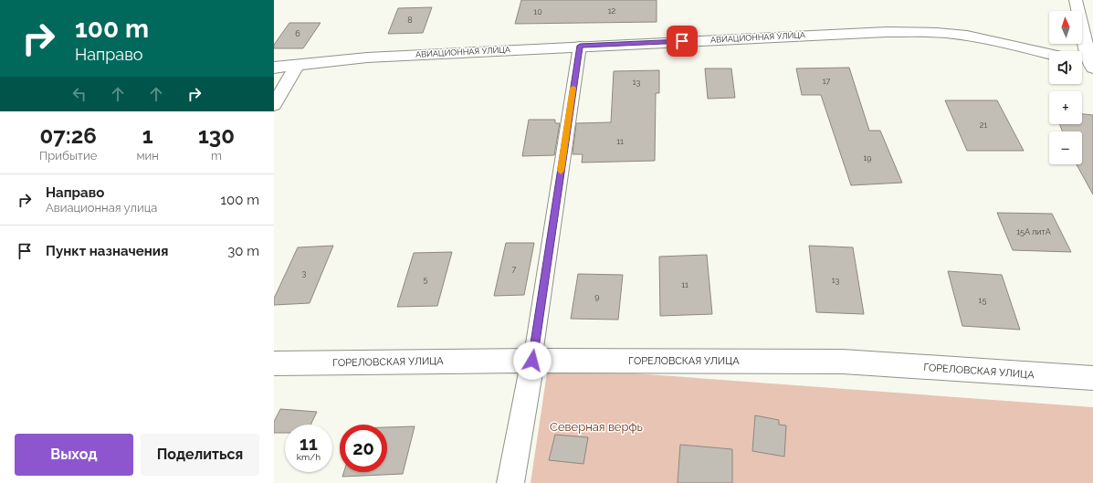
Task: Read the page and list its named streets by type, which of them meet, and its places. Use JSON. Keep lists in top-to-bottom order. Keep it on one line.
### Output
{"streets":{"street":["АВИАЦИОННАЯ УЛИЦА","ГОРЕЛОВСКАЯ УЛИЦА"]},"parks":["Северная верфь"],"house_numbers":["12","10","8","6","17","13","21","11","19","15А литА","7","3","5","13","11","9","15"],"north":"top","page":{"turn":["100 m","Направо"],"map_buttons":["+","−"],"eta":["07:26","Прибытие","1","мин","130","m"],"list":[{"name":"Направо","note":"Авиационная улица","value":"100 m"},{"name":"Пункт назначения","value":"30 m"}],"speed":"11 km/h","limit":"20","buttons":["Выход","Поделиться"]}}
